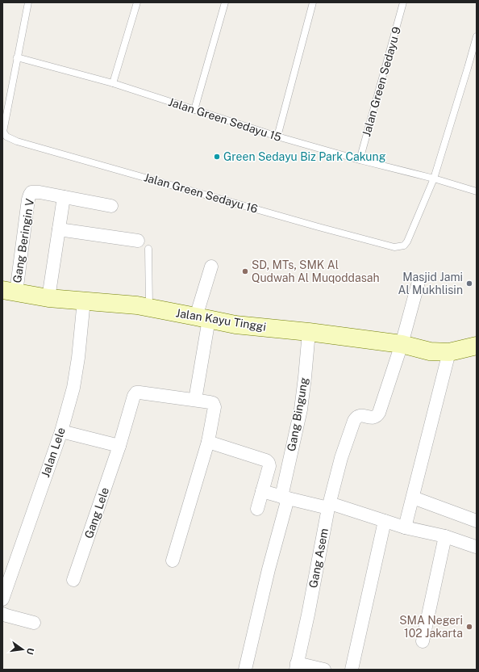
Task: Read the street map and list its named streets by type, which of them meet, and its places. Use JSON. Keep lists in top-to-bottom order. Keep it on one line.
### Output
{"streets":{"street":["Gang Beringin V","Jalan Kayu Tinggi","Gang Bingung","Jalan Lele","Gang Lele","Gang Asem"],"lane":["Jalan Green Sedayu 9","Jalan Green Sedayu 15","Jalan Green Sedayu 16"]},"crossings":[["Jalan Green Sedayu 9","Jalan Green Sedayu 15"],["Jalan Green Sedayu 15","Jalan Green Sedayu 16"],["Gang Beringin V","Jalan Kayu Tinggi"],["Jalan Kayu Tinggi","Gang Bingung"],["Jalan Kayu Tinggi","Jalan Lele"],["Jalan Kayu Tinggi","Gang Asem"]],"places":["Green Sedayu Biz Park Cakung","SD, MTs, SMK Al Qudwah Al Muqoddasah","Masjid Jami Al Mukhlisin","SMA Negeri 102 Jakarta"],"north":"right"}
